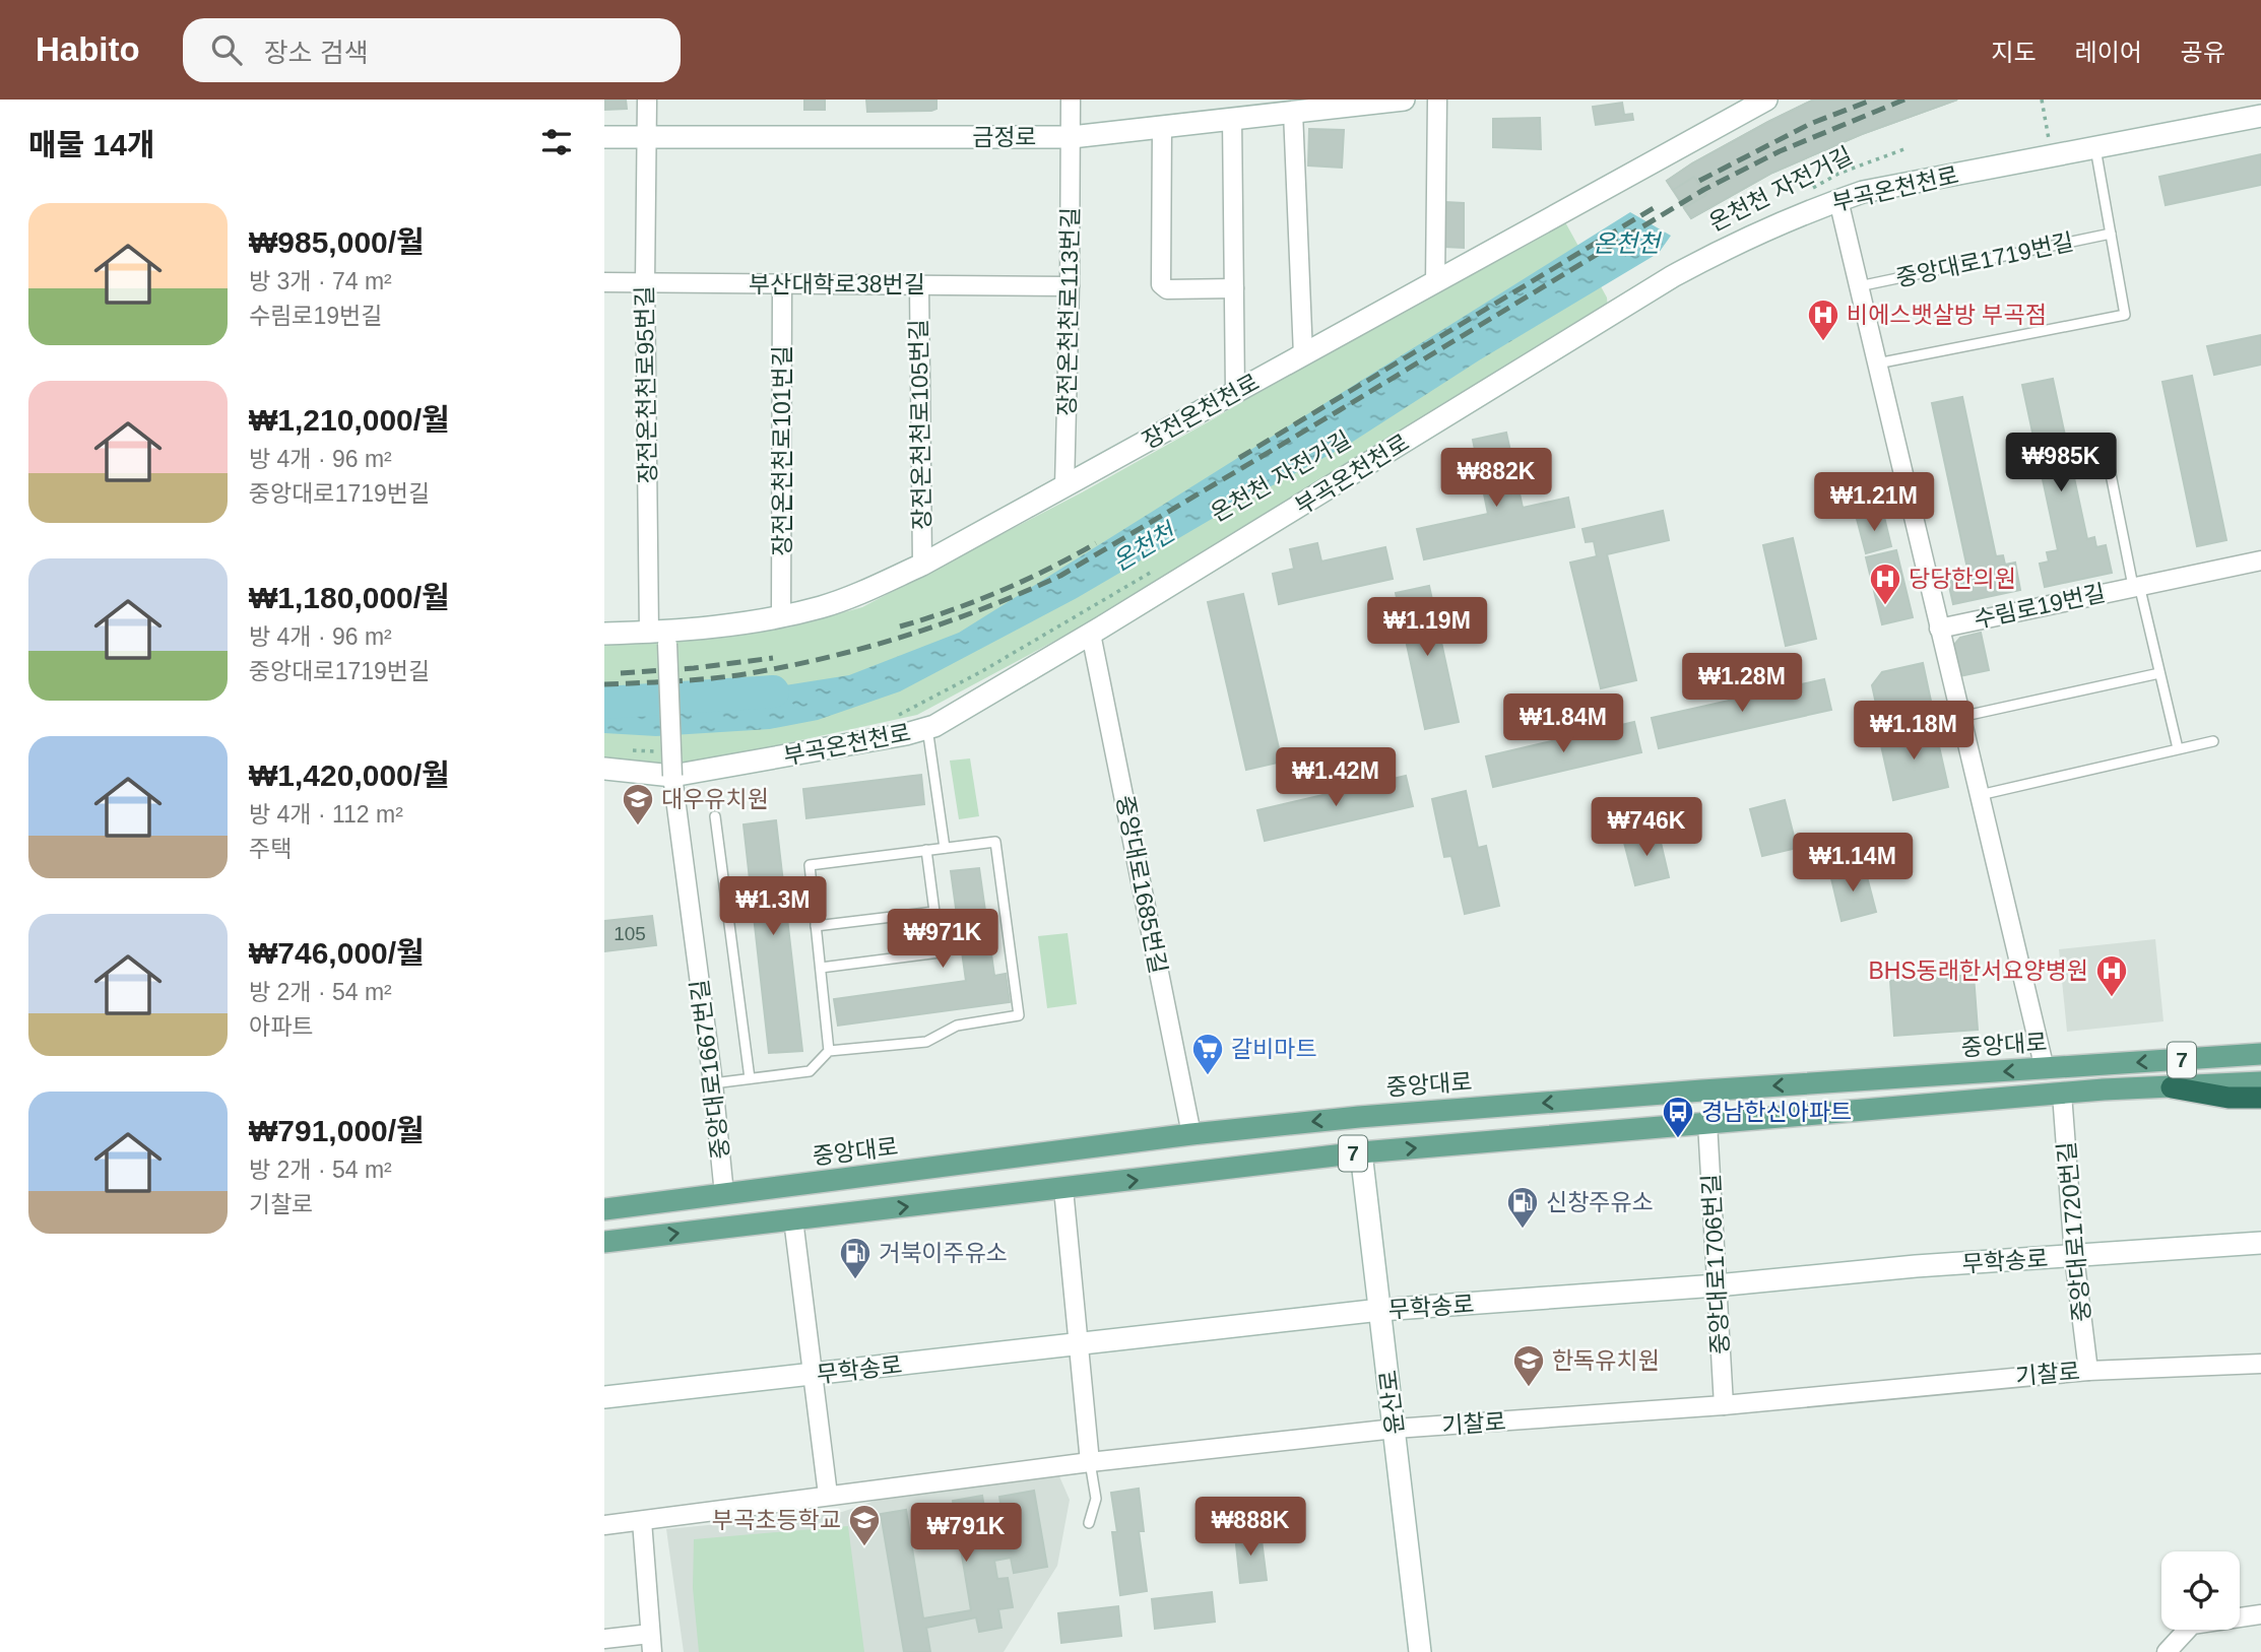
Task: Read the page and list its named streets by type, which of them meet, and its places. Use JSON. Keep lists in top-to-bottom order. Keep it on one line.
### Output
{"streets":{"main road":["금정로","부곡온천천로","장전온천천로","중앙대로","7","무학송로","윤산로"],"street":["부산대학로38번길","장전온천천로113번길","장전온천천로95번길","장전온천천로105번길","장전온천천로101번길","수림로19번길","중앙대로1685번길","중앙대로1667번길","중앙대로1720번길","중앙대로1706번길","기찰로"],"lane":["중앙대로1719번길"],"path":["온천천 자전거길"]},"crossings":[["금정로","장전온천천로113번길"],["금정로","장전온천천로95번길"],["부곡온천천로","장전온천천로95번길"],["부곡온천천로","중앙대로1685번길"],["부곡온천천로","중앙대로1667번길"],["부산대학로38번길","장전온천천로113번길"],["부산대학로38번길","장전온천천로95번길"],["부산대학로38번길","장전온천천로105번길"],["부산대학로38번길","장전온천천로101번길"],["장전온천천로113번길","장전온천천로"],["장전온천천로95번길","장전온천천로"],["장전온천천로95번길","중앙대로1667번길"],["장전온천천로","장전온천천로105번길"],["장전온천천로","장전온천천로101번길"],["중앙대로1685번길","중앙대로"],["중앙대로","중앙대로1667번길"],["7","중앙대로1720번길"],["7","중앙대로1706번길"],["7","윤산로"],["중앙대로1720번길","무학송로"],["중앙대로1720번길","기찰로"],["무학송로","중앙대로1706번길"],["무학송로","윤산로"],["중앙대로1706번길","기찰로"],["기찰로","윤산로"]],"water":["온천천"],"places":{"hospital":["비에스뱃살방 부곡점","당당한의원","BHS동래한서요양병원"],"school or university":["대우유치원","한독유치원","부곡초등학교"],"supermarket":["갈비마트"],"bus stop":["경남한신아파트"],"fuel station":["신창주유소","거북이주유소"]},"house_numbers":["105"],"page":{"header":"Habito","search":"장소 검색","nav":["지도","레이어","공유"],"heading":"매물 14개","list":[{"name":"₩985,000/월","note":"방 3개 · 74 m² · 수림로19번길"},{"name":"₩1,210,000/월","note":"방 4개 · 96 m² · 중앙대로1719번길"},{"name":"₩1,180,000/월","note":"방 4개 · 96 m² · 중앙대로1719번길"},{"name":"₩1,420,000/월","note":"방 4개 · 112 m² · 주택"},{"name":"₩746,000/월","note":"방 2개 · 54 m² · 아파트"},{"name":"₩791,000/월","note":"방 2개 · 54 m² · 기찰로"}],"price":["₩985K","₩882K","₩1.21M","₩1.19M","₩1.28M","₩1.84M","₩1.18M","₩1.42M","₩746K","₩1.14M","₩1.3M","₩971K","₩888K","₩791K"]}}
